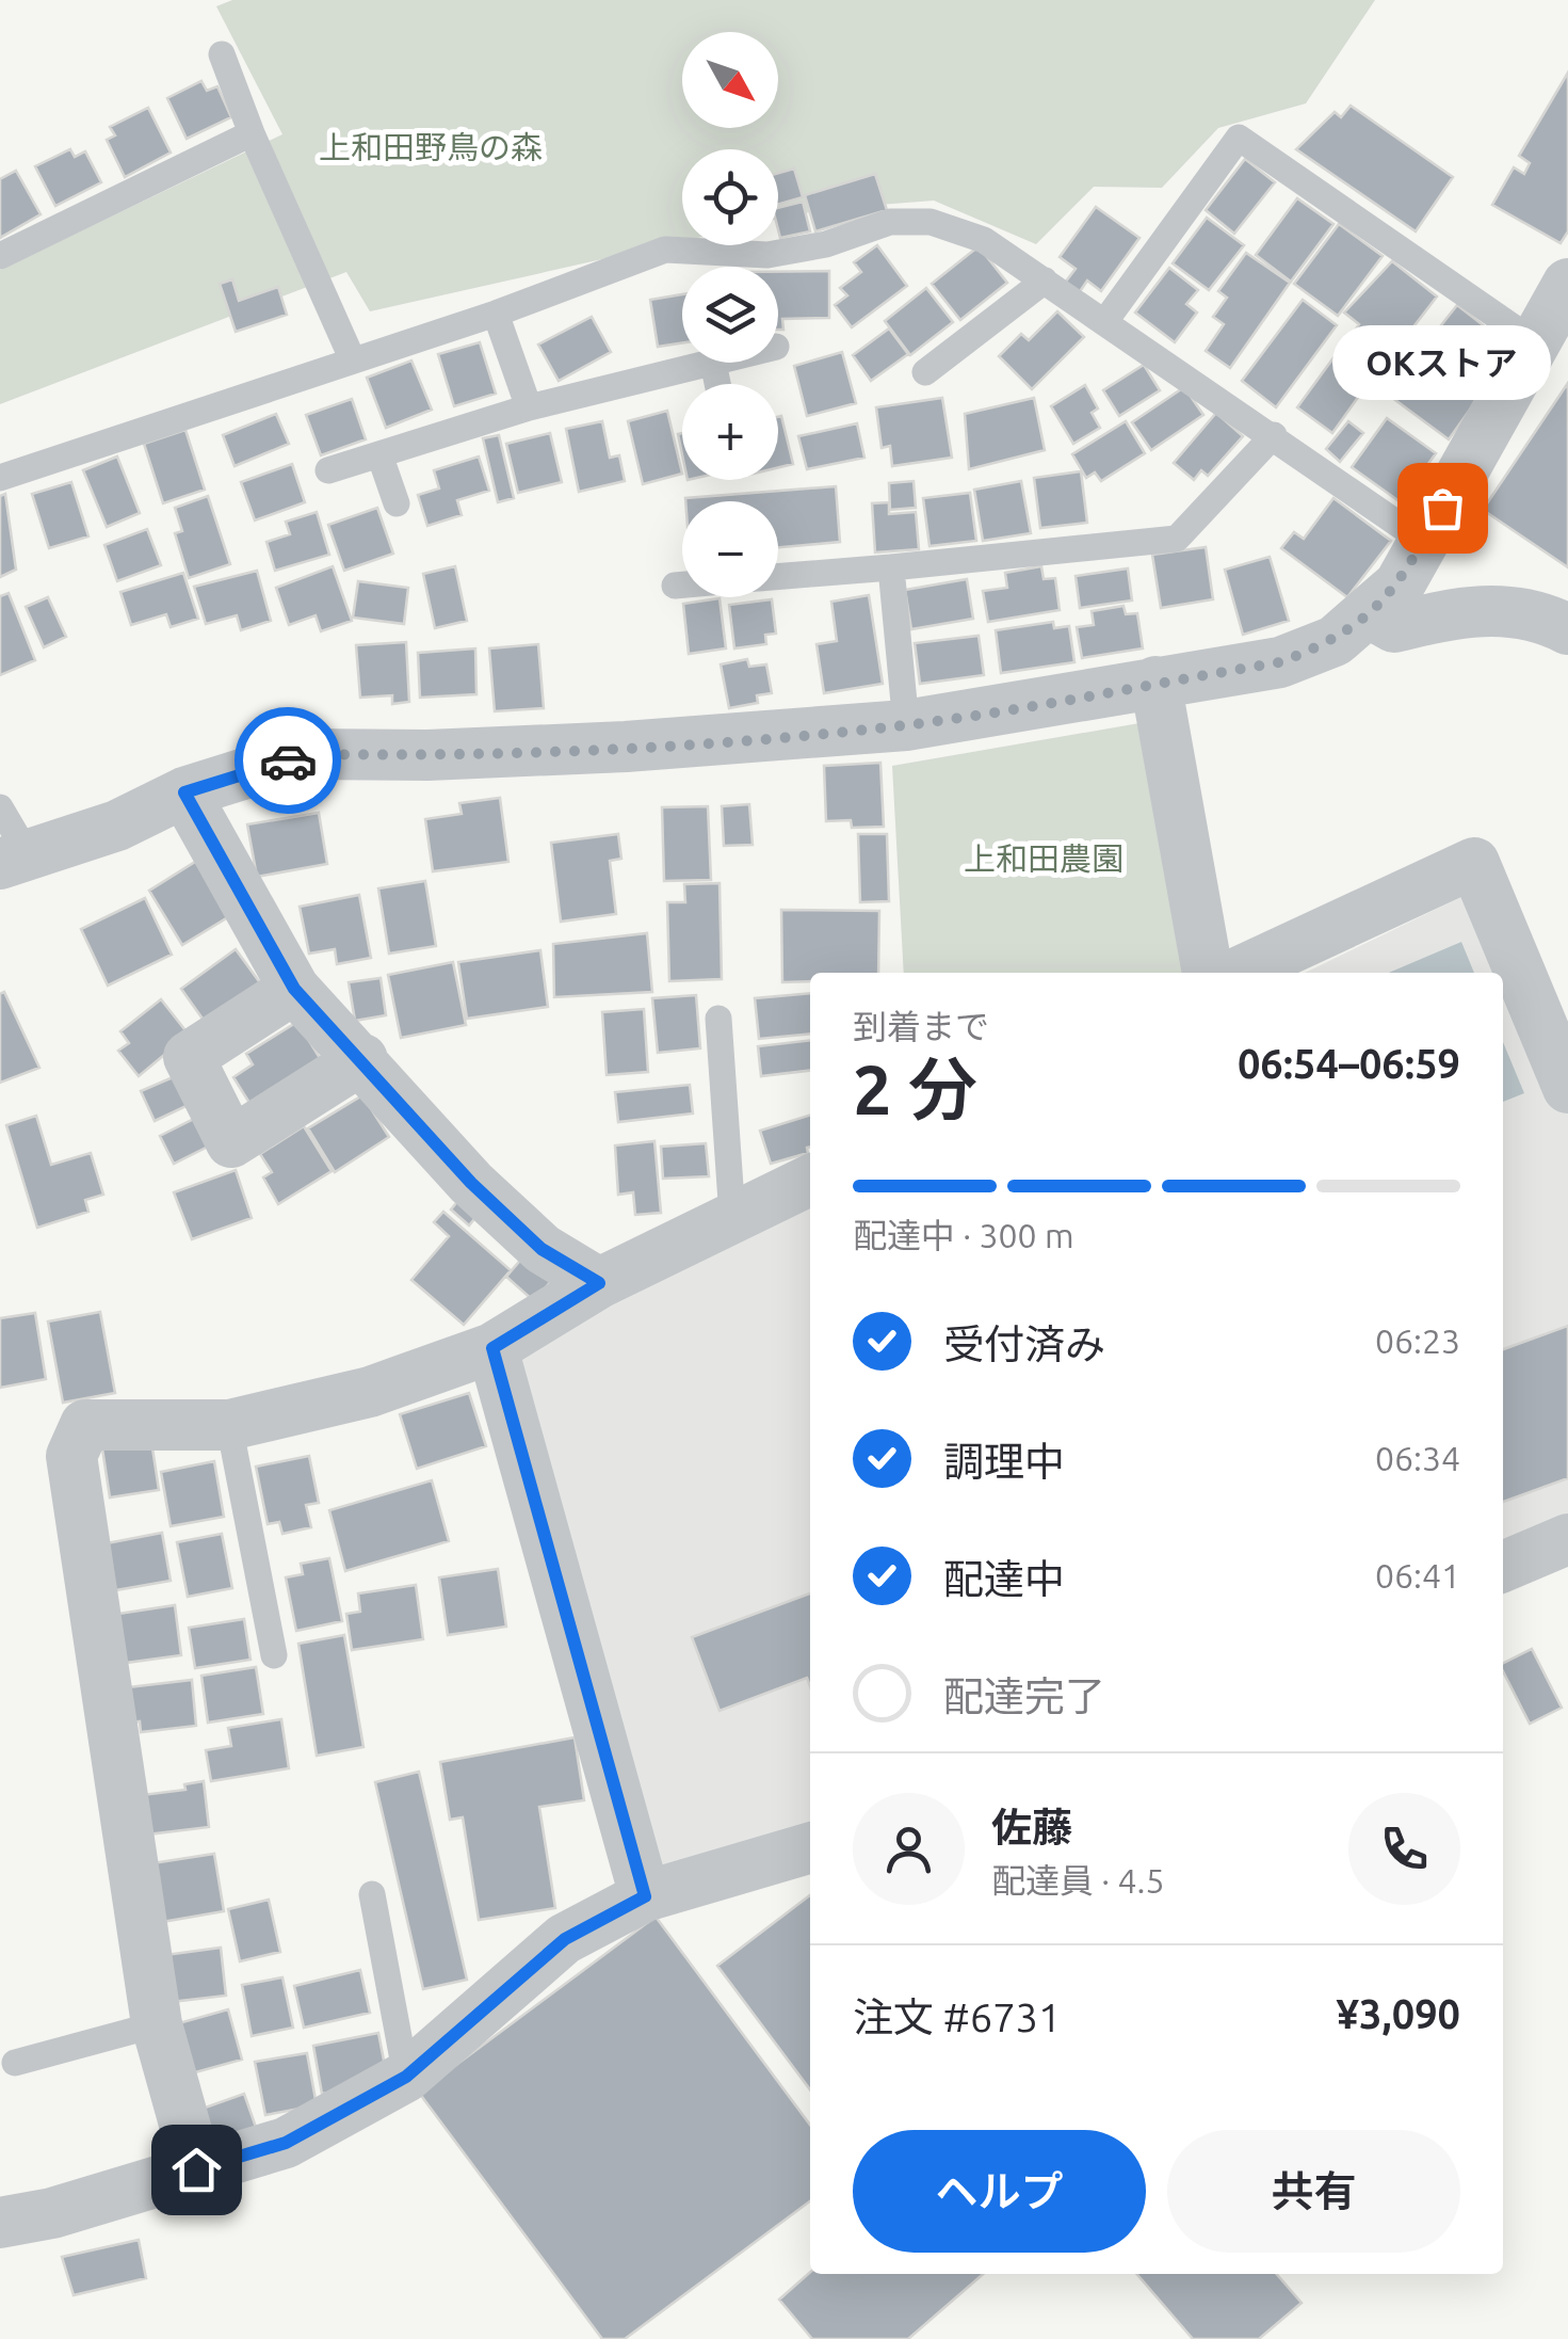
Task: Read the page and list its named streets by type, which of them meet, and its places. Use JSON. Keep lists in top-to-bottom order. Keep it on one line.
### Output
{"parks":["上和田野鳥の森","上和田農園"],"places":["OKストア"],"north":"bottom right","page":{"map_buttons":["+","−"],"bubble":"OKストア","heading":["2 分","到着まで","06:54–06:59"],"panel":["佐藤","配達員 · 4.5","注文 #6731","¥3,090"],"bar":"配達中 · 300 m","list":[["受付済み","06:23"],["調理中","06:34"],["配達中","06:41"],"配達完了"],"buttons":["ヘルプ","共有"]}}
